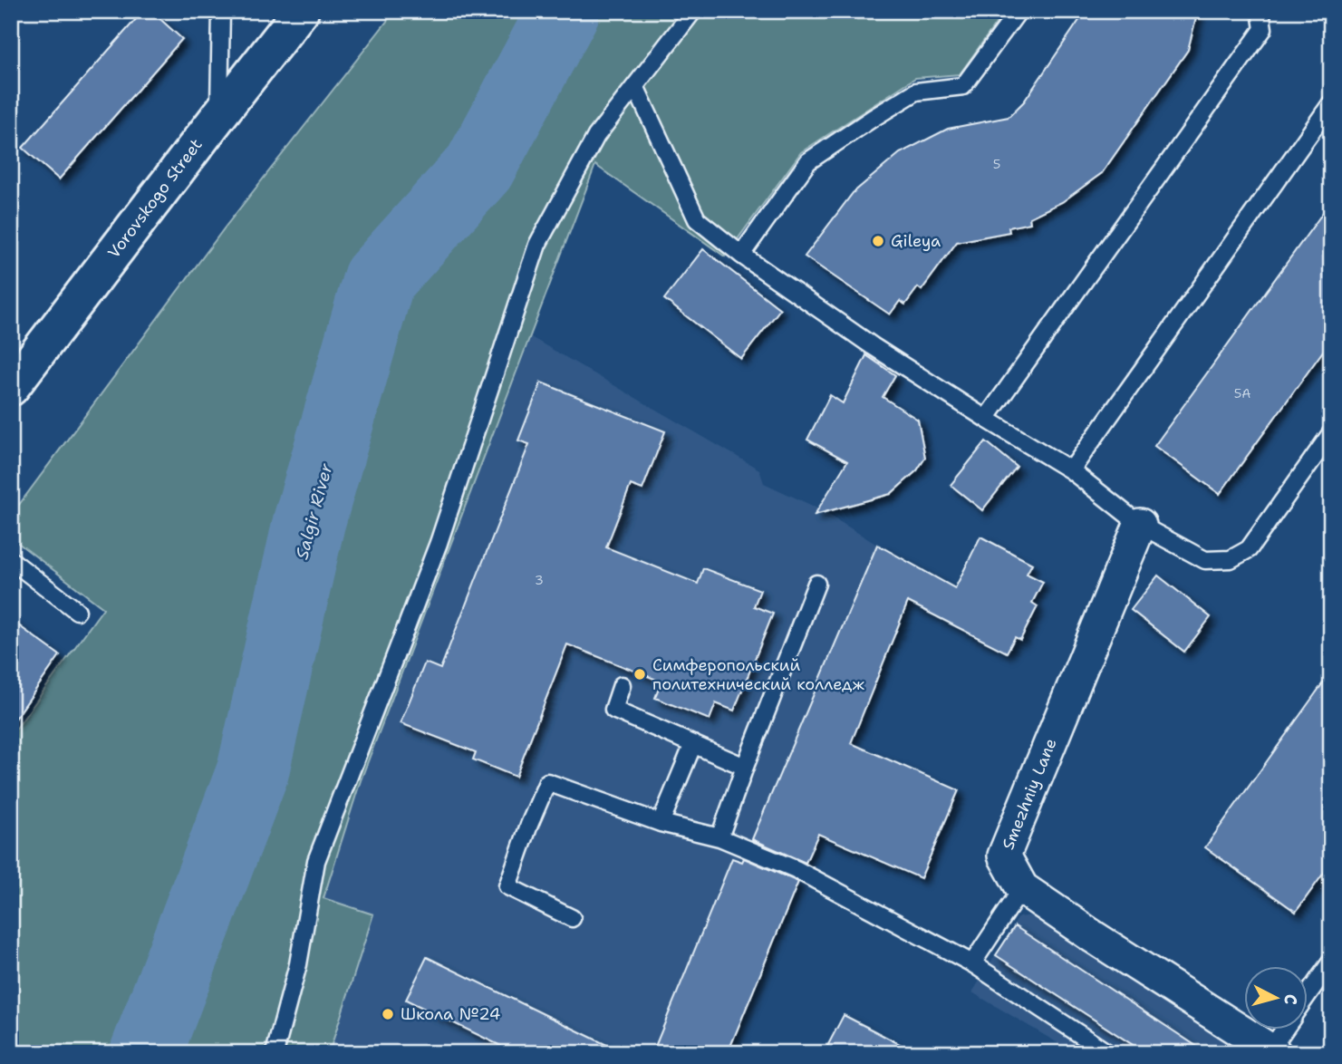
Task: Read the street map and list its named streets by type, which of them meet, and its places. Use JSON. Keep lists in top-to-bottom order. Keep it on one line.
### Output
{"streets":{"main road":["Vorovskogo Street"],"street":["Smezhniy Lane"]},"water":["Salgir River"],"places":["Gileya","Симферопольский политехнический колледж","Школа №24"],"house_numbers":["5","5А","3"],"north":"right"}
